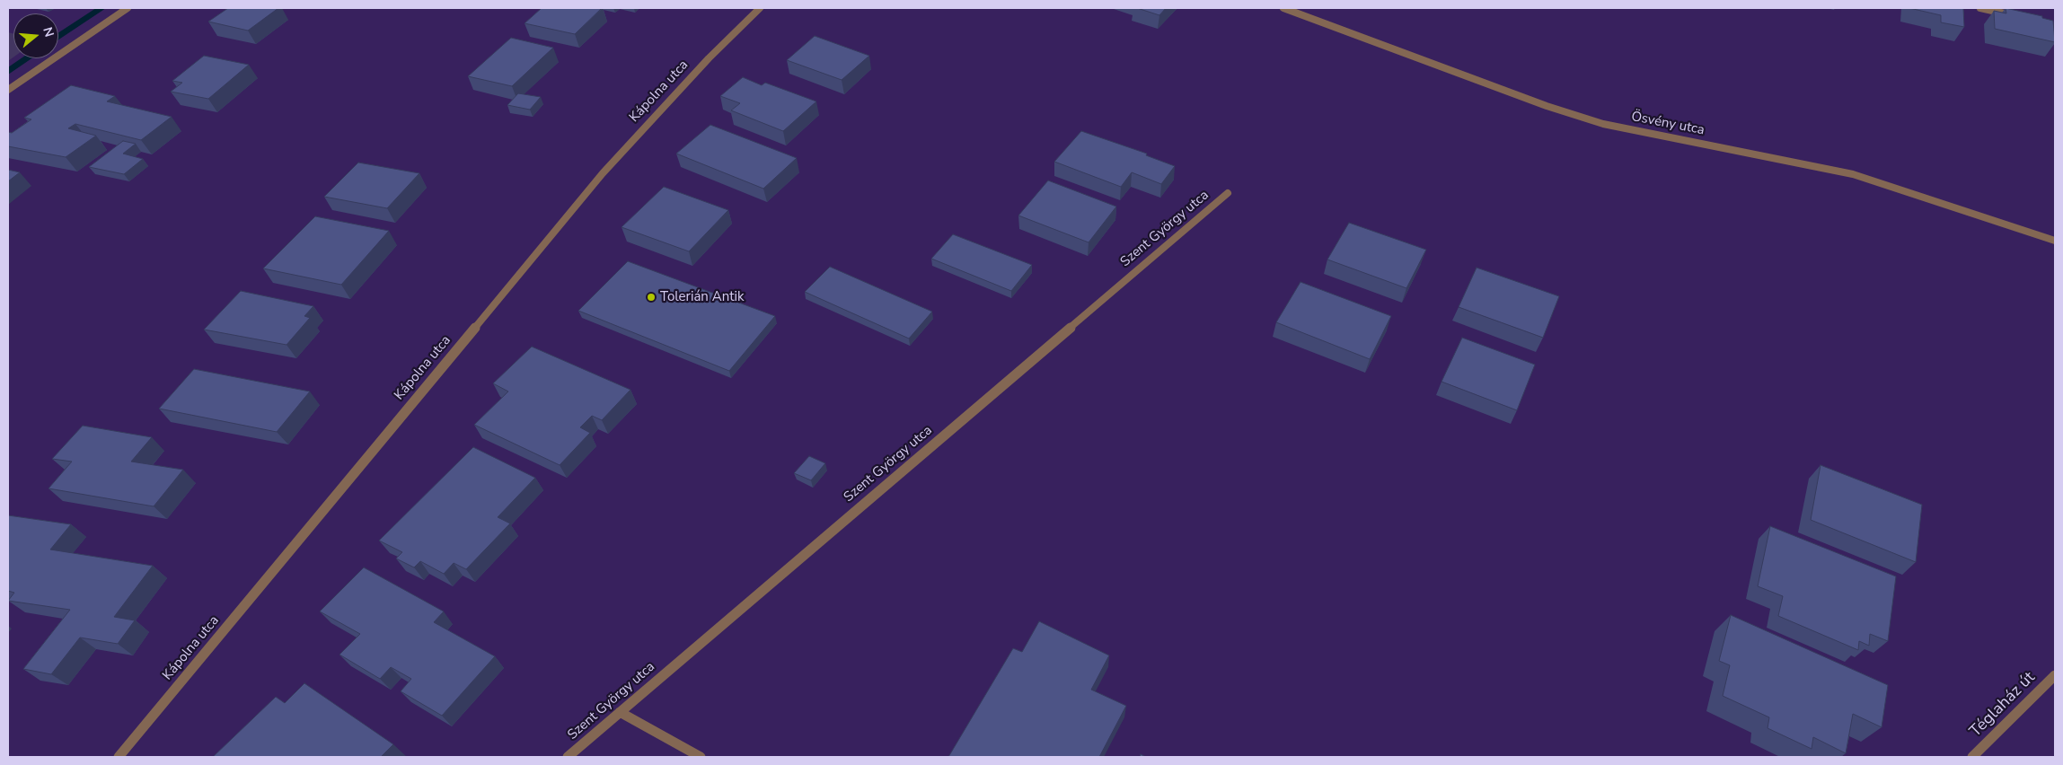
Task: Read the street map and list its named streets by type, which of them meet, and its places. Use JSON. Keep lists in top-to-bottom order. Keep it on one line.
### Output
{"streets":{"street":["Kápolna utca","Ösvény utca","Szent György utca","Téglaház út"]},"places":["Tolerián Antik"],"north":"right"}
